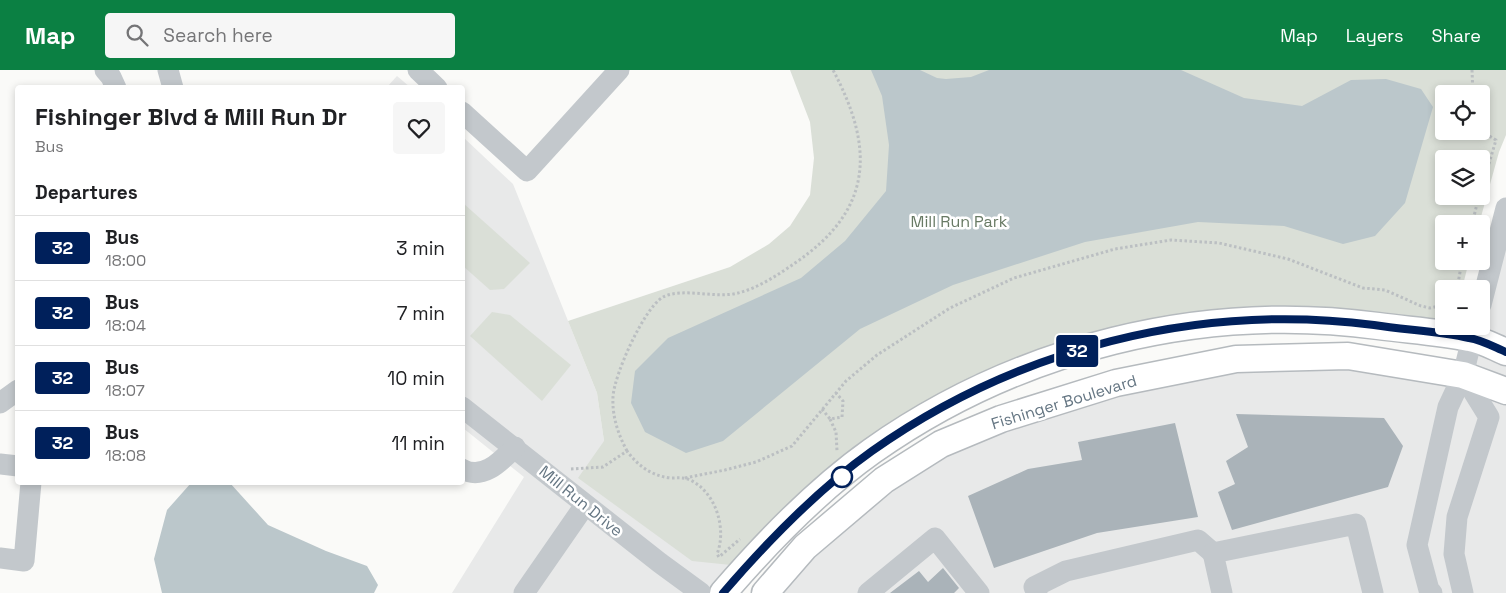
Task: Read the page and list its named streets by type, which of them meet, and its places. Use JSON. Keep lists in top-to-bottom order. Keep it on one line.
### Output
{"streets":{"main road":["Fishinger Boulevard"],"street":["Mill Run Drive"]},"parks":["Mill Run Park"],"lines":["bus line 32"],"page":{"header":"Map","search":"Search here","nav":["Map","Layers","Share"],"on_map":"32","map_buttons":["+","−"],"heading":[["Fishinger Blvd & Mill Run Dr","Bus"],"Departures"],"list":[{"mark":"32","name":"Bus","note":"18:00","value":"3 min"},{"mark":"32","name":"Bus","note":"18:04","value":"7 min"},{"mark":"32","name":"Bus","note":"18:07","value":"10 min"},{"mark":"32","name":"Bus","note":"18:08","value":"11 min"}]}}
